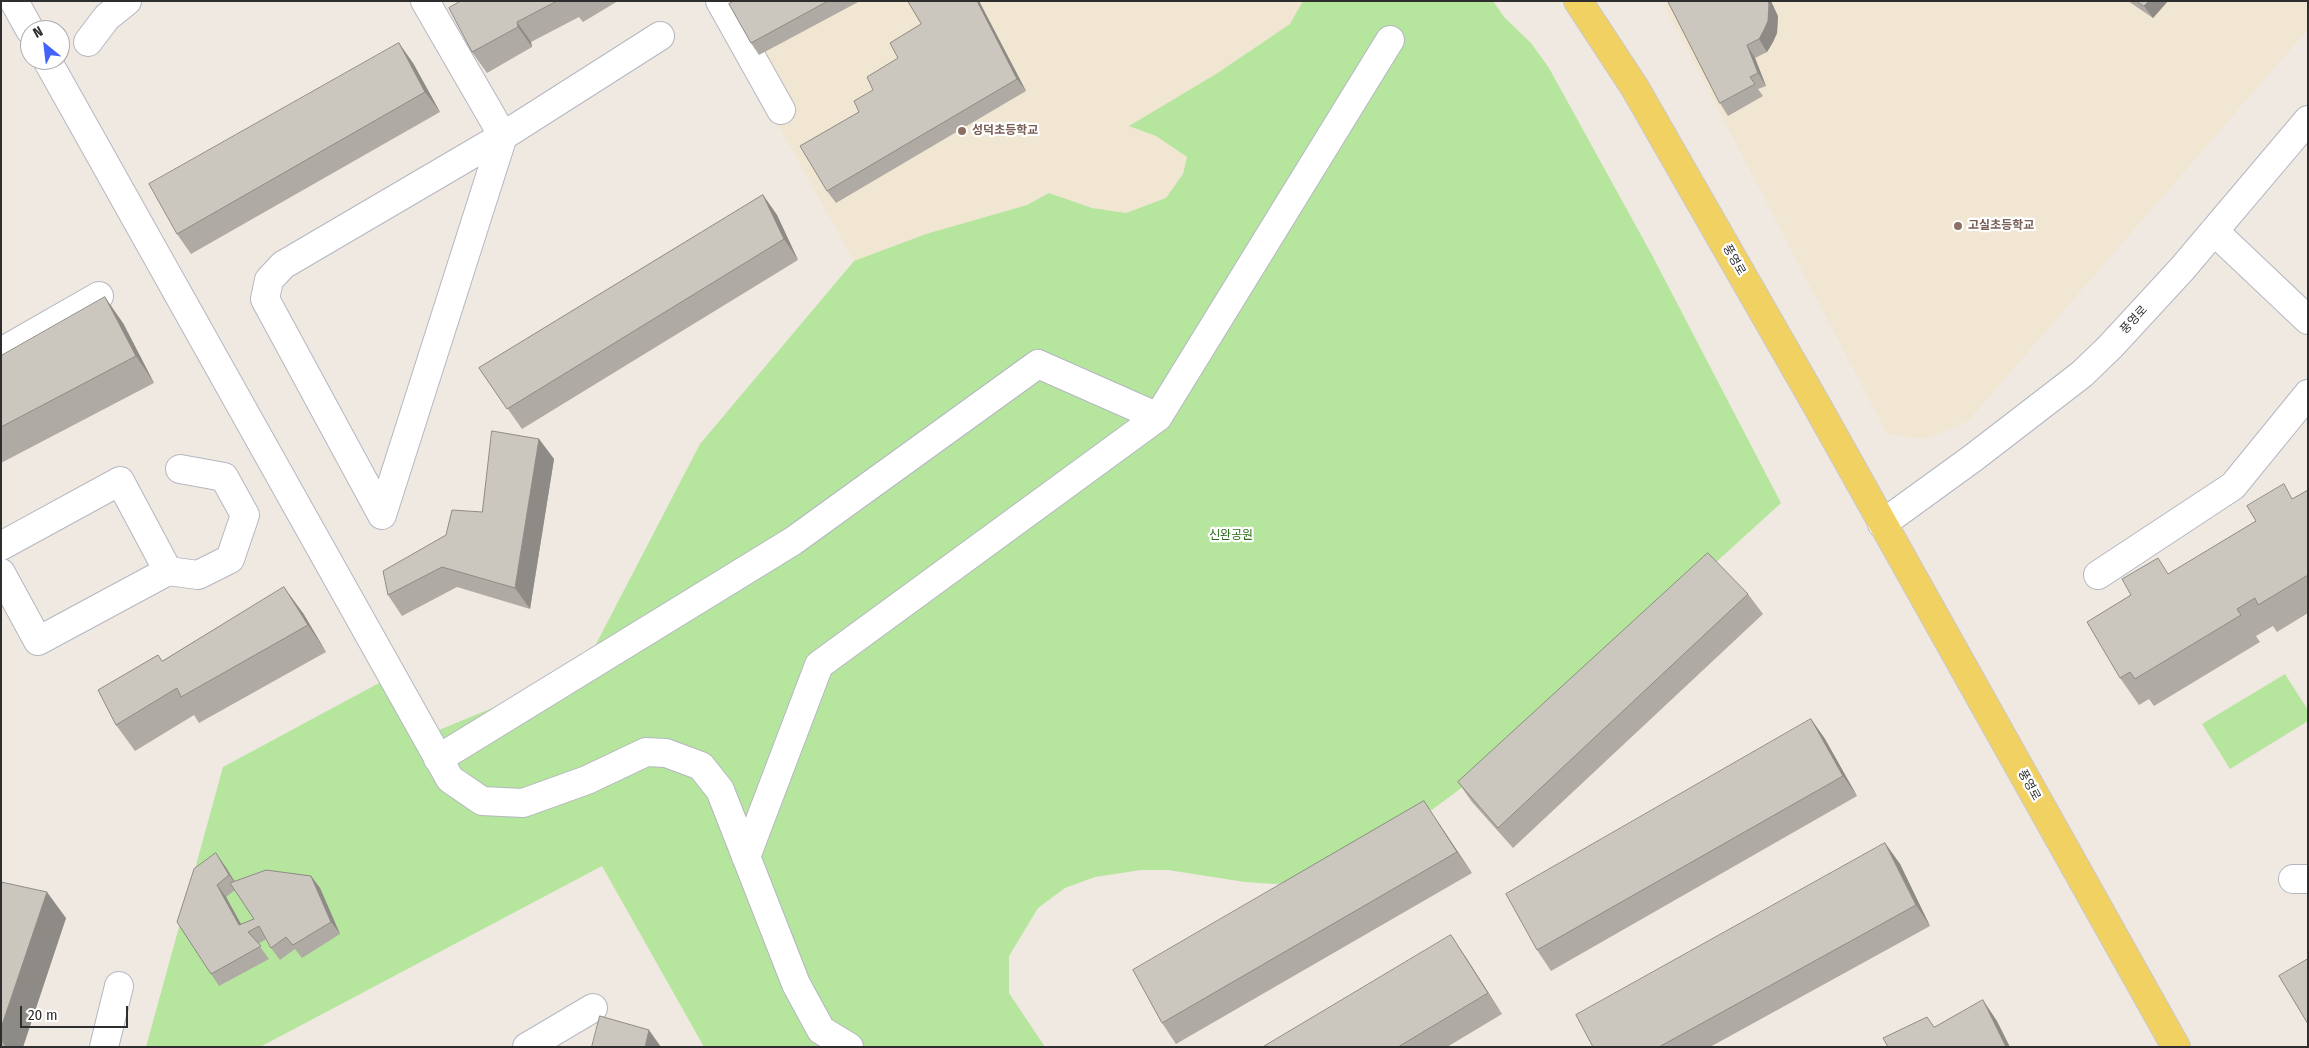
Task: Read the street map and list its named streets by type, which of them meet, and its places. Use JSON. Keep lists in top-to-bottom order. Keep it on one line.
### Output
{"streets":{"main road":["풍영로"]},"parks":["신완공원"],"places":["성덕초등학교","고실초등학교"],"scale_bar":"20 m","north":"top left"}
